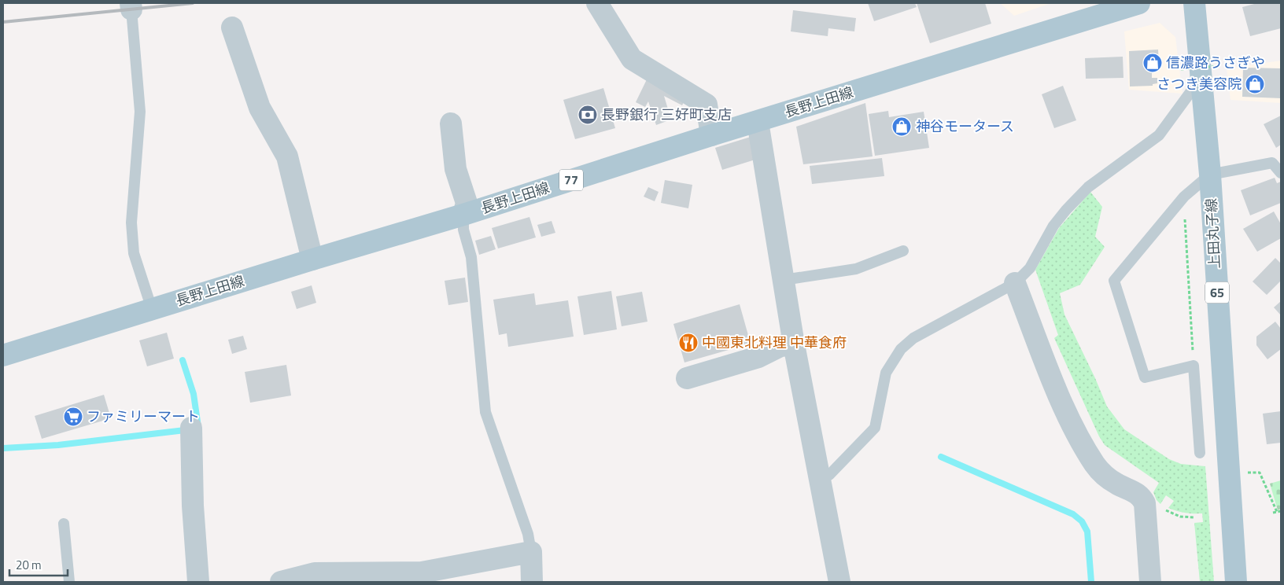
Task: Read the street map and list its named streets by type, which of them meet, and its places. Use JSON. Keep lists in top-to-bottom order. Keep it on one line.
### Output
{"streets":{"main road":["長野上田線","77","上田丸子線","65"]},"places":{"shop":["信濃路うさぎや","さつき美容院","神谷モータース"],"bank":["長野銀行 三好町支店"],"restaurant":["中國東北料理 中華食府"],"supermarket":["ファミリーマート"]},"scale_bar":"20 m"}
